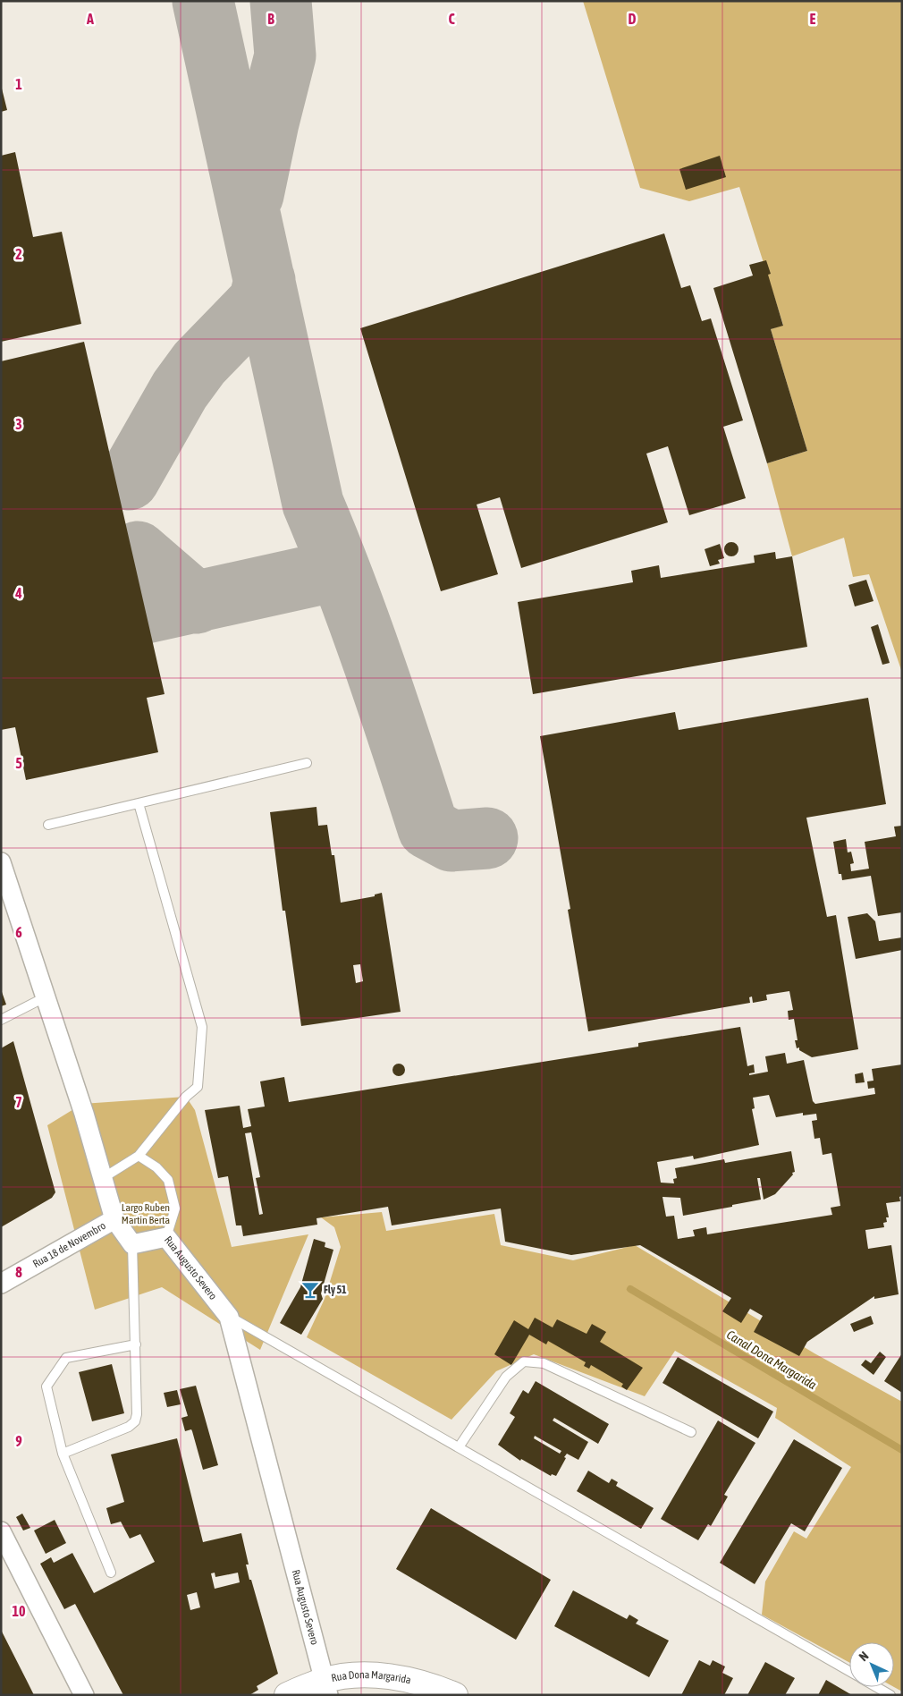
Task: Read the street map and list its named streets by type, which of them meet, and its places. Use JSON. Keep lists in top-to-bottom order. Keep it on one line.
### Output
{"streets":{"main road":["Rua Dona Margarida"],"street":["Rua 18 de Novembro","Rua Augusto Severo"]},"crossings":[["Rua 18 de Novembro","Rua Augusto Severo"],["Rua Augusto Severo","Rua Dona Margarida"]],"water":["Canal Dona Margarida"],"parks":["Largo Ruben Martin Berta"],"places":{"bar":["Fly 51"]},"north":"top left","grid":{"columns":["A","B","C","D","E"],"rows":["1","2","3","4","5","6","7","8","9","10"]}}
